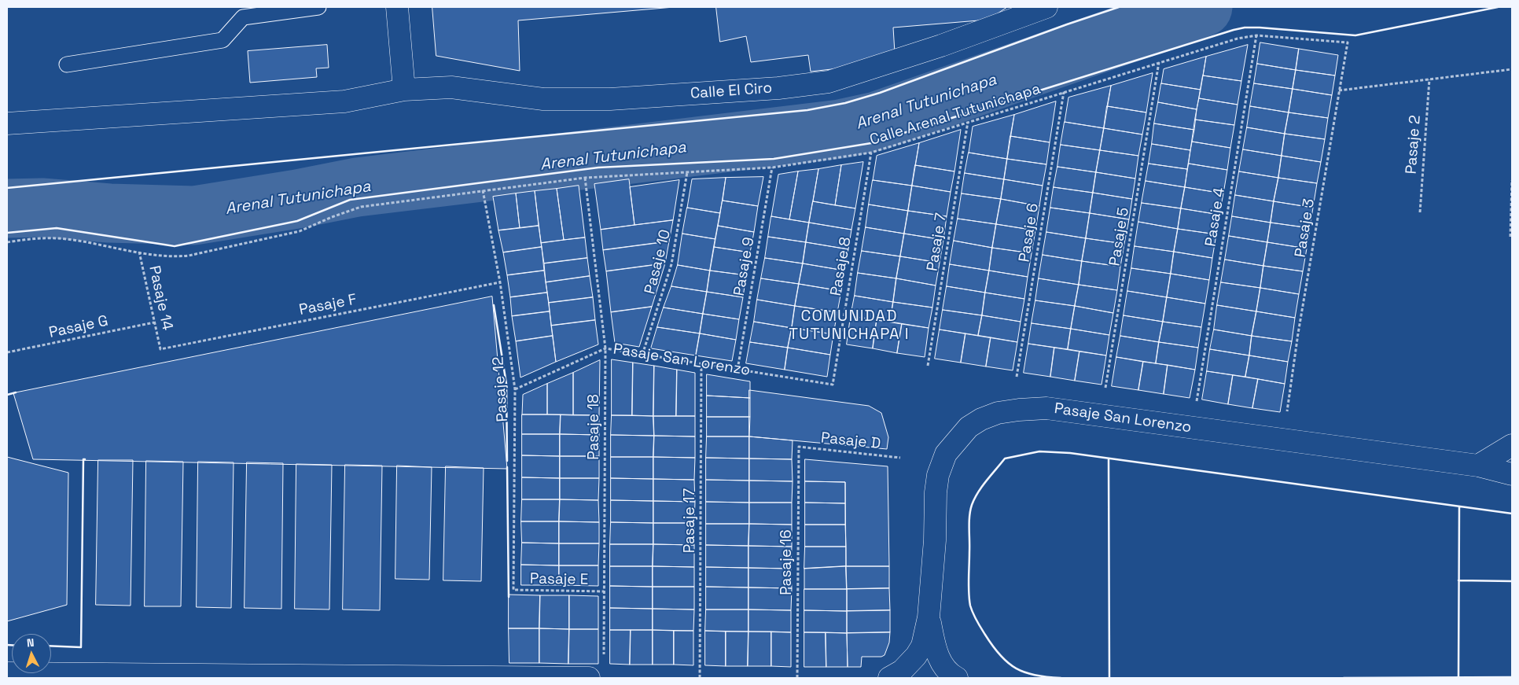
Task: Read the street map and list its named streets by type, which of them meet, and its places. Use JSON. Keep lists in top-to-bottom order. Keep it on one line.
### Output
{"streets":{"street":["Calle El Ciro","Pasaje San Lorenzo"],"path":["Calle Arenal Tutunichapa","Pasaje 2","Pasaje 4","Pasaje 3","Pasaje 6","Pasaje 5","Pasaje 7","Pasaje 10","Pasaje 9","Pasaje 8","Pasaje 14","Pasaje F","Pasaje G","Pasaje 12","Pasaje 18","Pasaje D","Pasaje 17","Pasaje 16","Pasaje E"]},"crossings":[["Calle Arenal Tutunichapa","Pasaje 4"],["Calle Arenal Tutunichapa","Pasaje 3"],["Calle Arenal Tutunichapa","Pasaje 6"],["Calle Arenal Tutunichapa","Pasaje 5"],["Calle Arenal Tutunichapa","Pasaje 7"],["Calle Arenal Tutunichapa","Pasaje 10"],["Calle Arenal Tutunichapa","Pasaje 9"],["Calle Arenal Tutunichapa","Pasaje 8"],["Calle Arenal Tutunichapa","Pasaje 14"],["Calle Arenal Tutunichapa","Pasaje 12"],["Calle Arenal Tutunichapa","Pasaje 18"],["Pasaje 5","Pasaje San Lorenzo"],["Pasaje 10","Pasaje San Lorenzo"],["Pasaje 9","Pasaje San Lorenzo"],["Pasaje 8","Pasaje San Lorenzo"],["Pasaje 14","Pasaje F"],["Pasaje 14","Pasaje G"],["Pasaje F","Pasaje 12"],["Pasaje San Lorenzo","Pasaje 12"],["Pasaje San Lorenzo","Pasaje 18"],["Pasaje San Lorenzo","Pasaje 17"],["Pasaje 12","Pasaje E"],["Pasaje 18","Pasaje E"],["Pasaje D","Pasaje 16"]],"districts":["COMUNIDAD TUTUNICHAPA I"],"water":["Arenal Tutunichapa"],"north":"top"}
